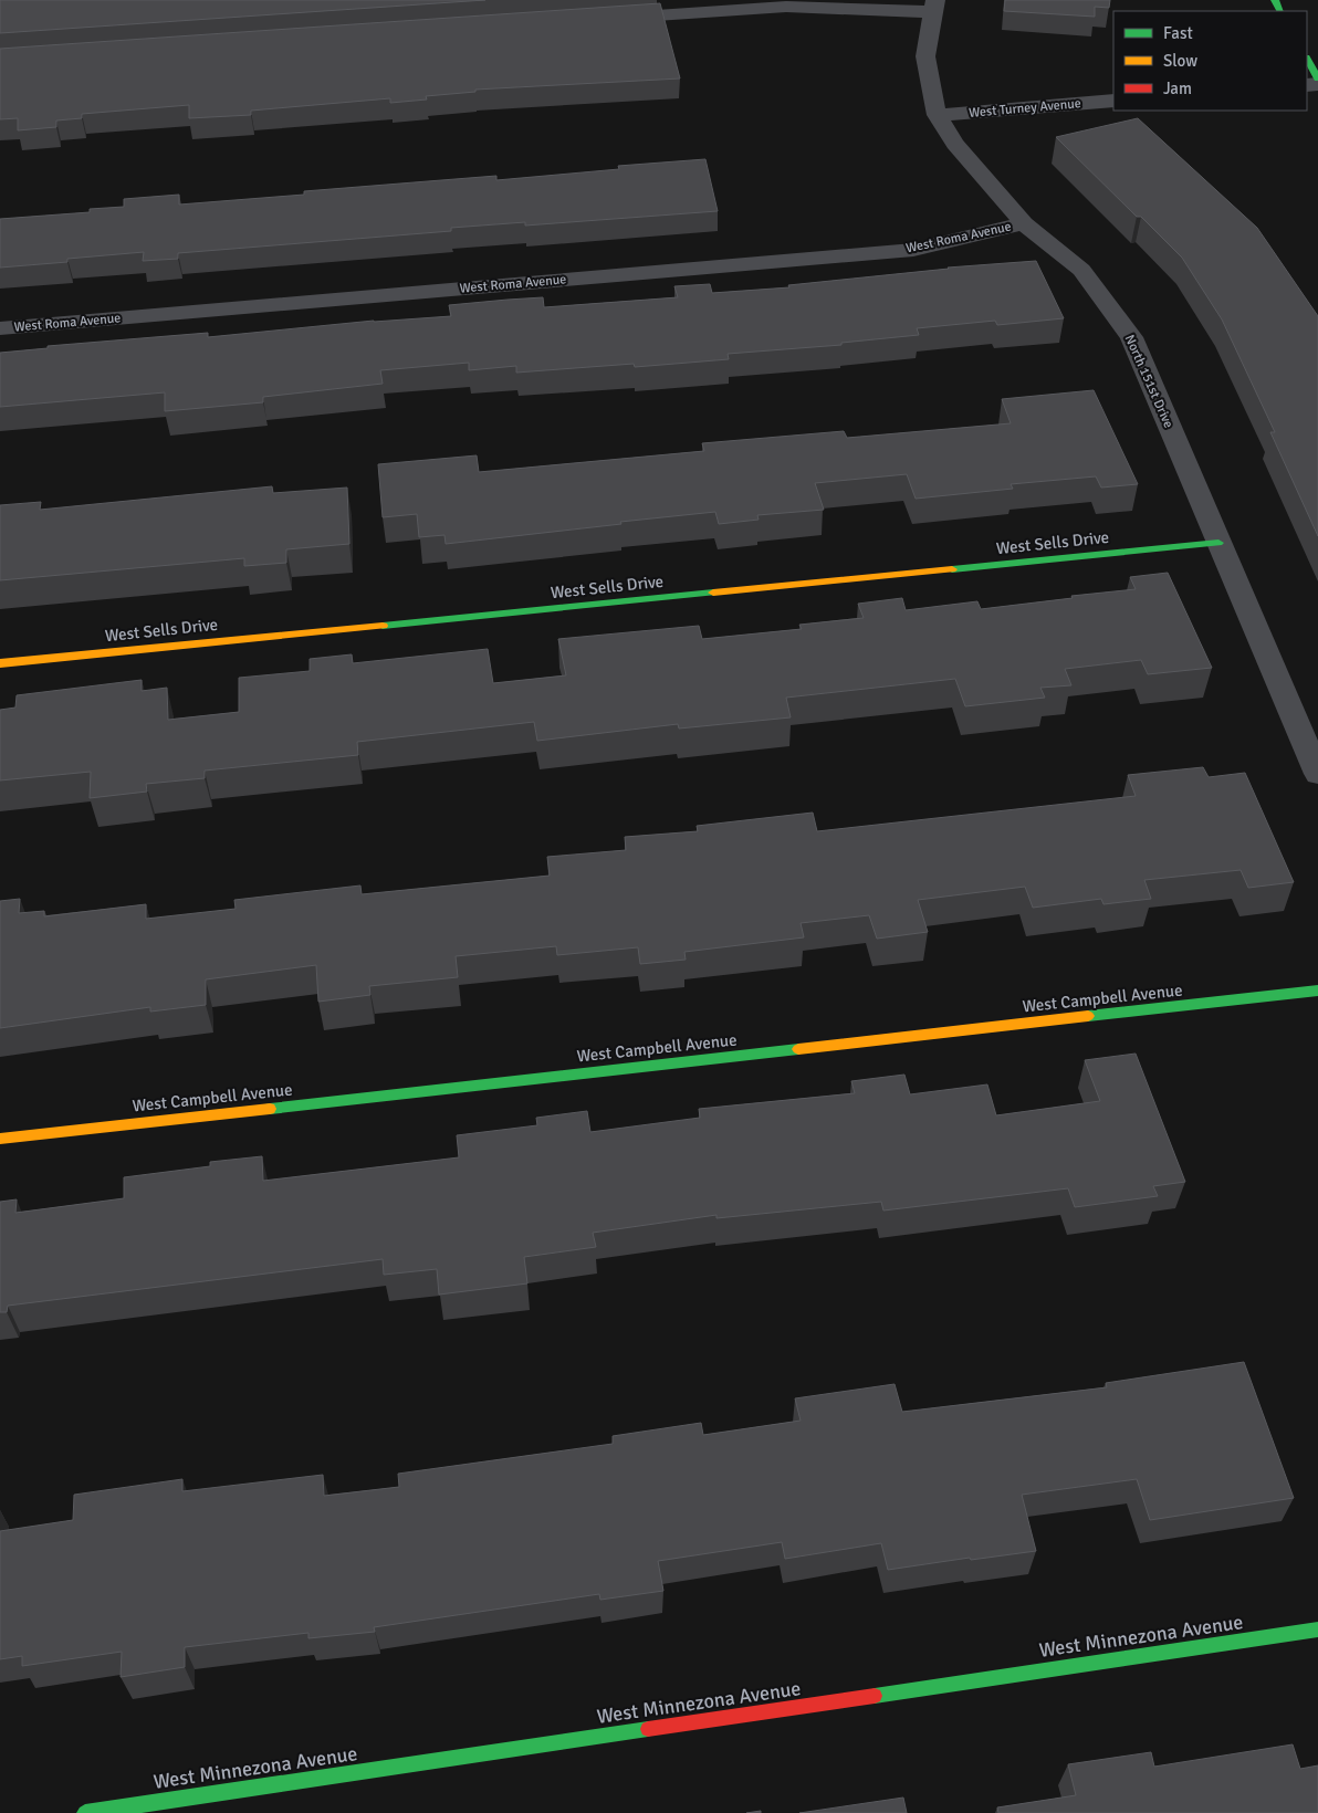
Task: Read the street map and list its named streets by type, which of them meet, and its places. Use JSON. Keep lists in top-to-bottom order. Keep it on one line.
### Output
{"streets":{"street":["West Turney Avenue","West Roma Avenue","North 151st Drive","West Sells Drive","West Campbell Avenue","West Minnezona Avenue"]},"crossings":[["West Turney Avenue","North 151st Drive"],["West Roma Avenue","North 151st Drive"],["North 151st Drive","West Sells Drive"]],"legend":["Fast","Slow","Jam"]}
